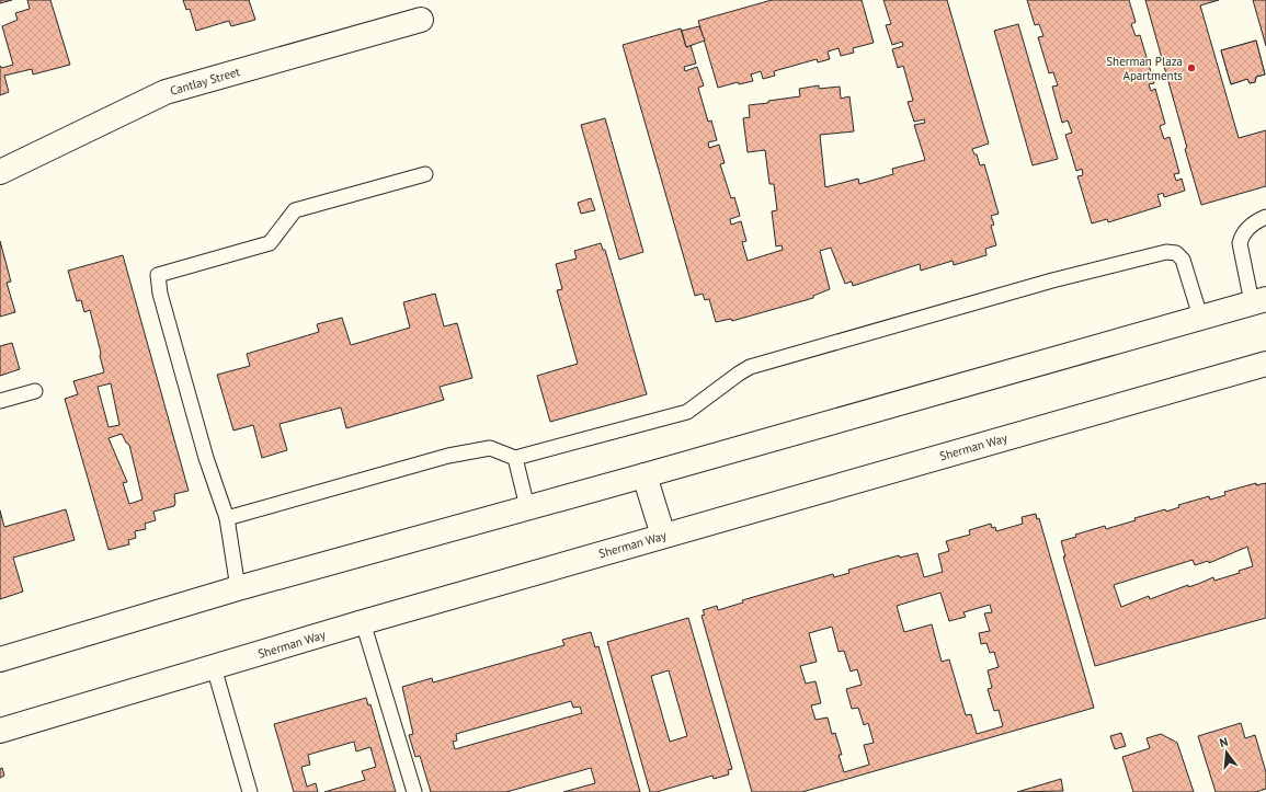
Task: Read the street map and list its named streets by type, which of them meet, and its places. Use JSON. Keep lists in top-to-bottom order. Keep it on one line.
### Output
{"streets":{"main road":["Cantlay Street","Sherman Way"]},"places":["Sherman Plaza Apartments"],"north":"top"}
